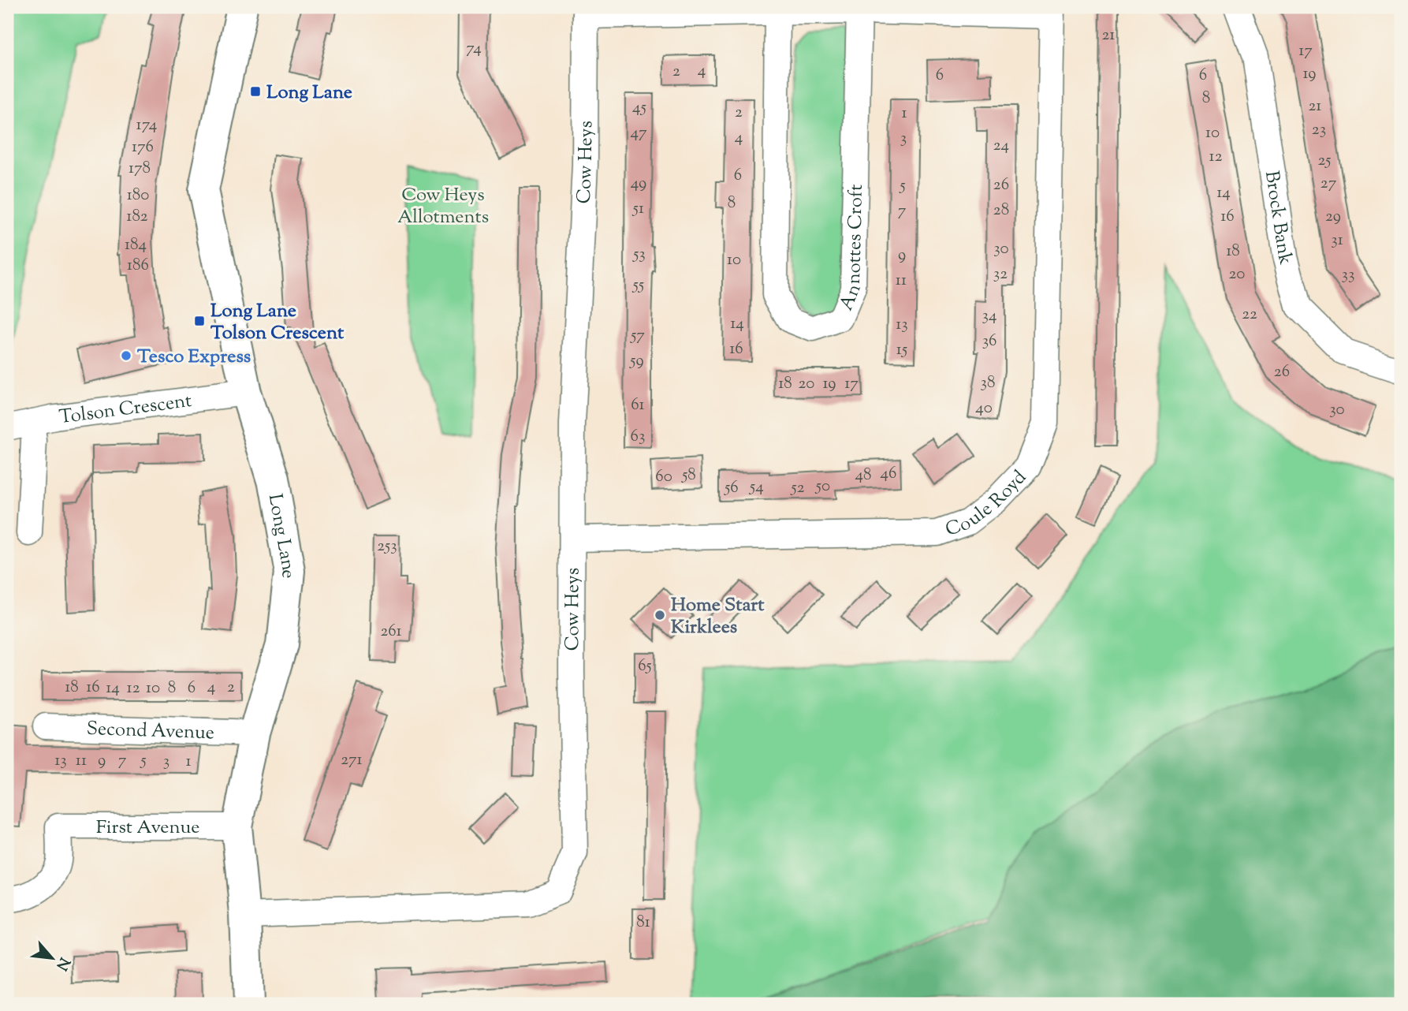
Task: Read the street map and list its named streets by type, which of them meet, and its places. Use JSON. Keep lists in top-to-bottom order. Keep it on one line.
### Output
{"streets":{"street":["Cow Heys","Brock Bank","Annottes Croft","Tolson Crescent","Coule Royd","Long Lane","Second Avenue","First Avenue"]},"crossings":[["Cow Heys","Coule Royd"],["Cow Heys","Long Lane"],["Tolson Crescent","Long Lane"],["Long Lane","Second Avenue"],["Long Lane","First Avenue"]],"parks":["Cow Heys Allotments"],"places":{"transit":["Long Lane","Long Lane Tolson Crescent"],"other":["Tesco Express","Home Start Kirklees"]},"house_numbers":["21","74","17","4","2","19","6","6","8","21","45","2","1","174","23","47","10","4","3","24","176","12","25","178","6","49","27","26","5","14","180","8","51","28","7","182","16","29","31","184","30","18","53","9","10","186","32","20","33","11","55","22","34","14","13","57","36","16","15","59","26","38","18","20","19","17","61","40","30","63","46","58","48","60","50","54","56","52","253","261","65","18","16","4","2","14","12","10","8","6","271","13","11","9","7","5","3","1","81"],"north":"bottom right"}
